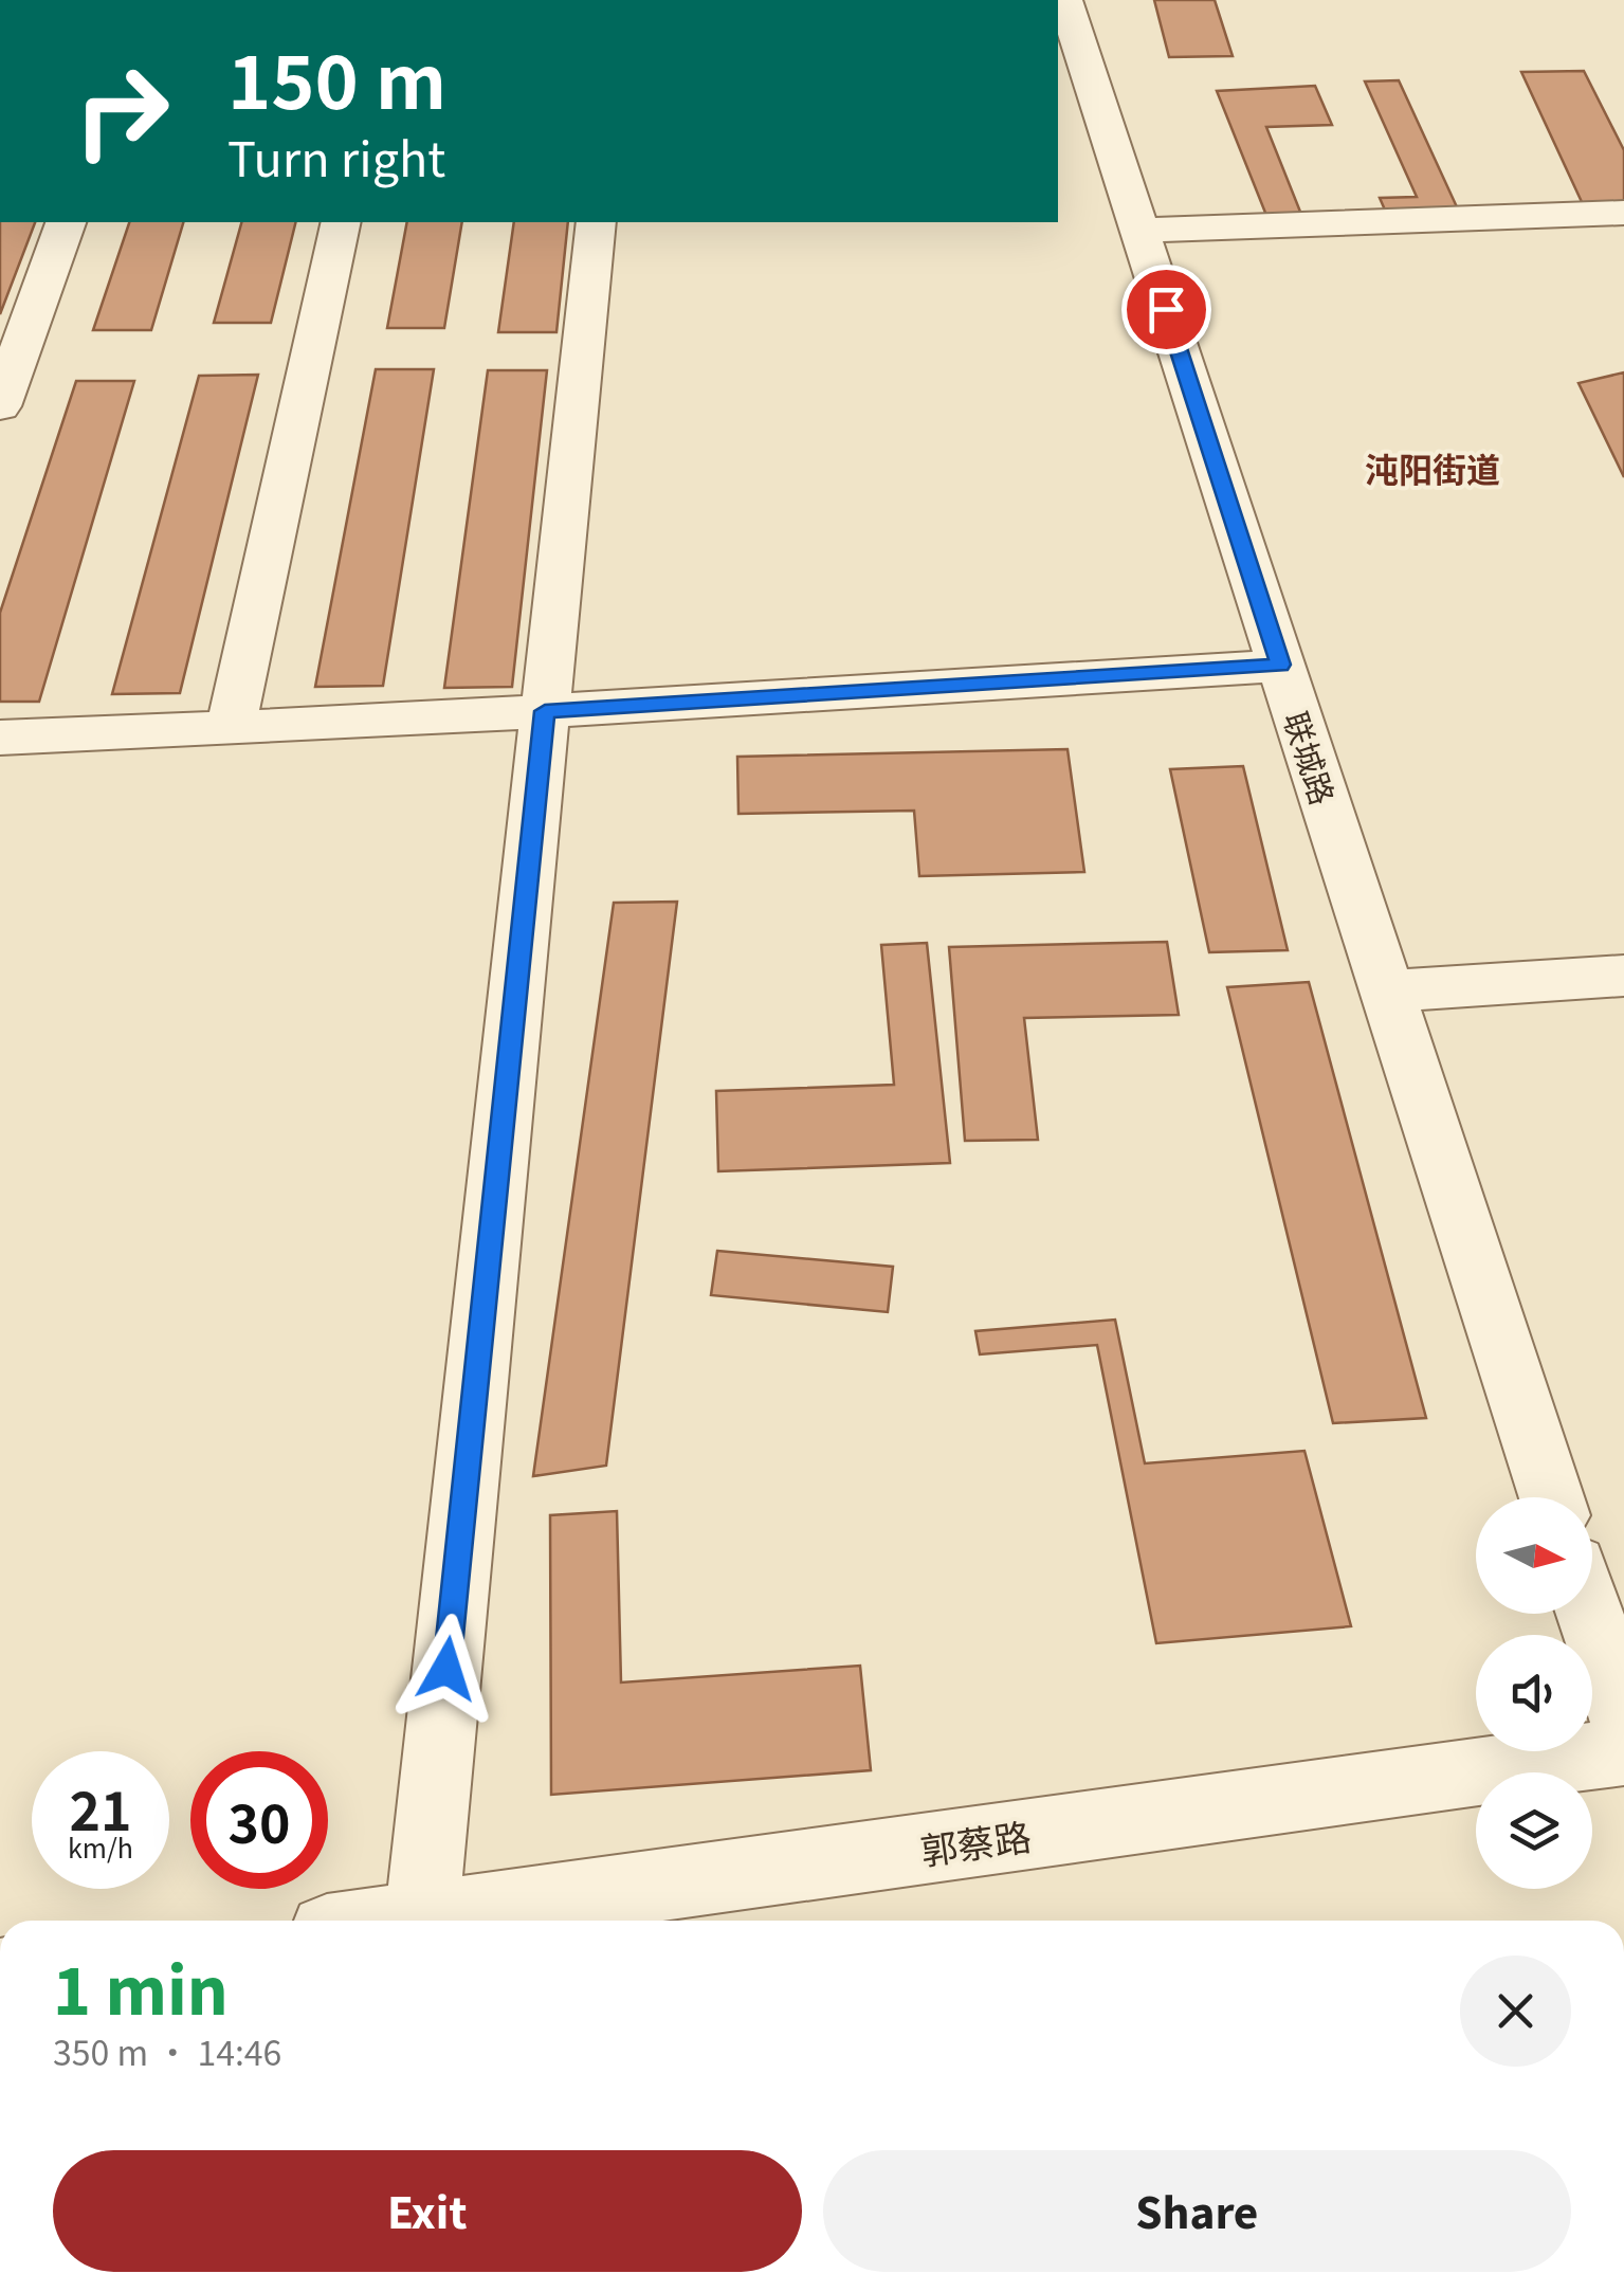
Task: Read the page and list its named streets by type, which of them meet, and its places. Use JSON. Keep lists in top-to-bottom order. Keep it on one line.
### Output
{"streets":{"street":["联城路","郭蔡路"]},"districts":["沌阳街道"],"north":"right","page":{"turn":["150 m","Turn right"],"speed":"21 km/h","limit":"30","heading":["1 min","350 m · 14:46"],"buttons":["Exit","Share"]}}
